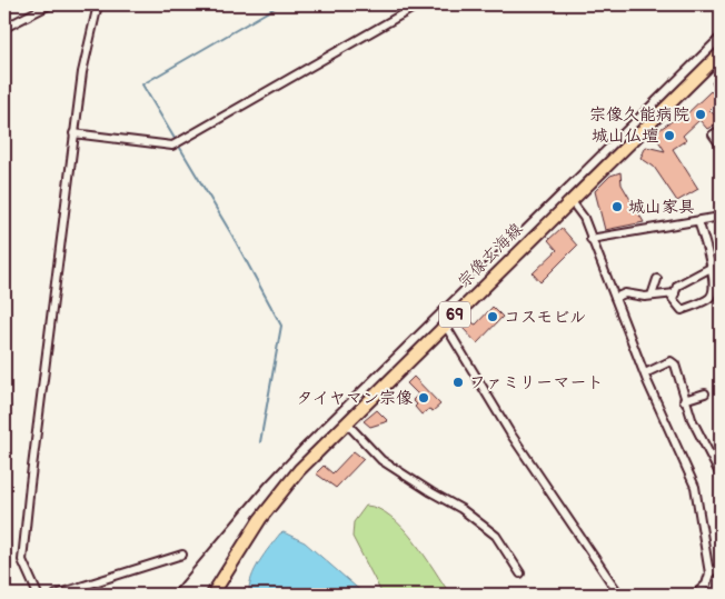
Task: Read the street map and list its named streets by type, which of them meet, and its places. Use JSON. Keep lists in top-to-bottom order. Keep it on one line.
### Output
{"streets":{"main road":["宗像玄海線","69"]},"places":["宗像久能病院","城山仏壇","城山家具","コスモビル","ファミリーマート","タイヤマン宗像"]}
